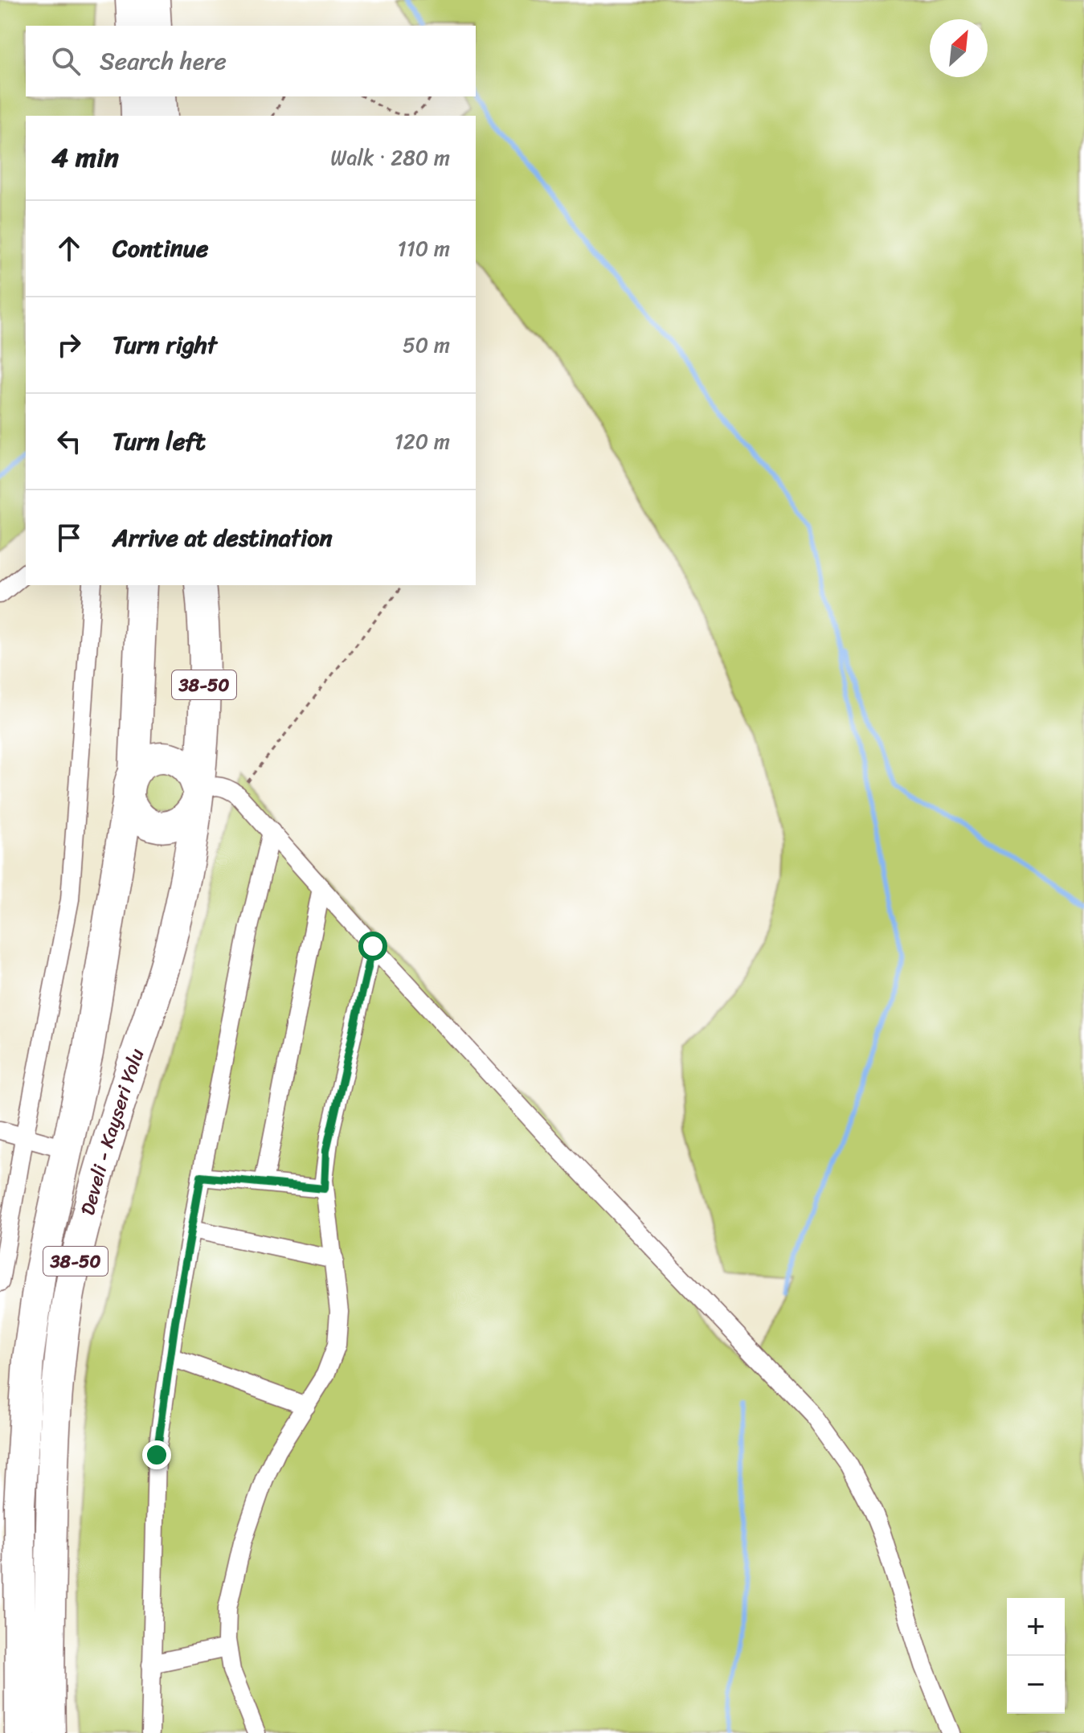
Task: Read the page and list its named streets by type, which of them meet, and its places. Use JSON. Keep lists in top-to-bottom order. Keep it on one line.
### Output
{"streets":{"highway":["38-50","Develi - Kayseri Yolu"]},"north":"top right","page":{"search":"Search here","heading":["4 min","Walk · 280 m"],"list":[["Continue","110 m"],["Turn right","50 m"],["Turn left","120 m"],"Arrive at destination"],"map_buttons":["+","−"]}}
